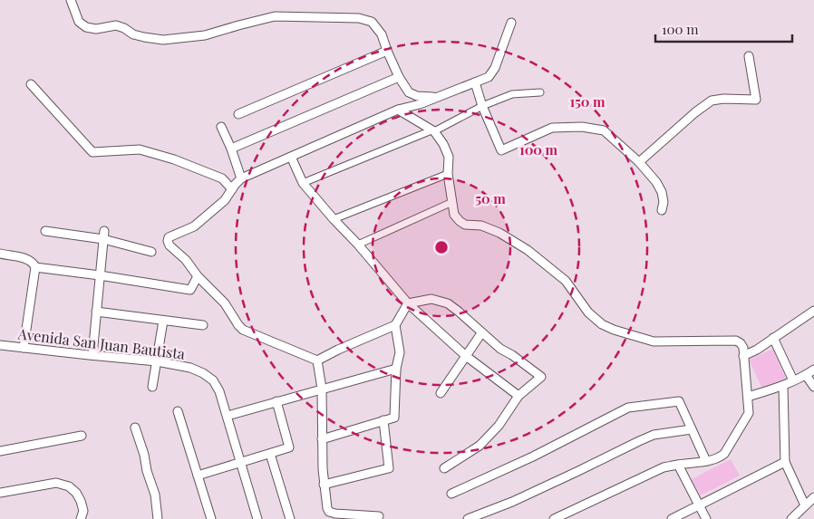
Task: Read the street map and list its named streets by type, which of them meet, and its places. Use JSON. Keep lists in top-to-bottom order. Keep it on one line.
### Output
{"streets":{"street":["Avenida San Juan Bautista"]},"scale_bar":"100 m","rings":["150 m","100 m","50 m"]}
